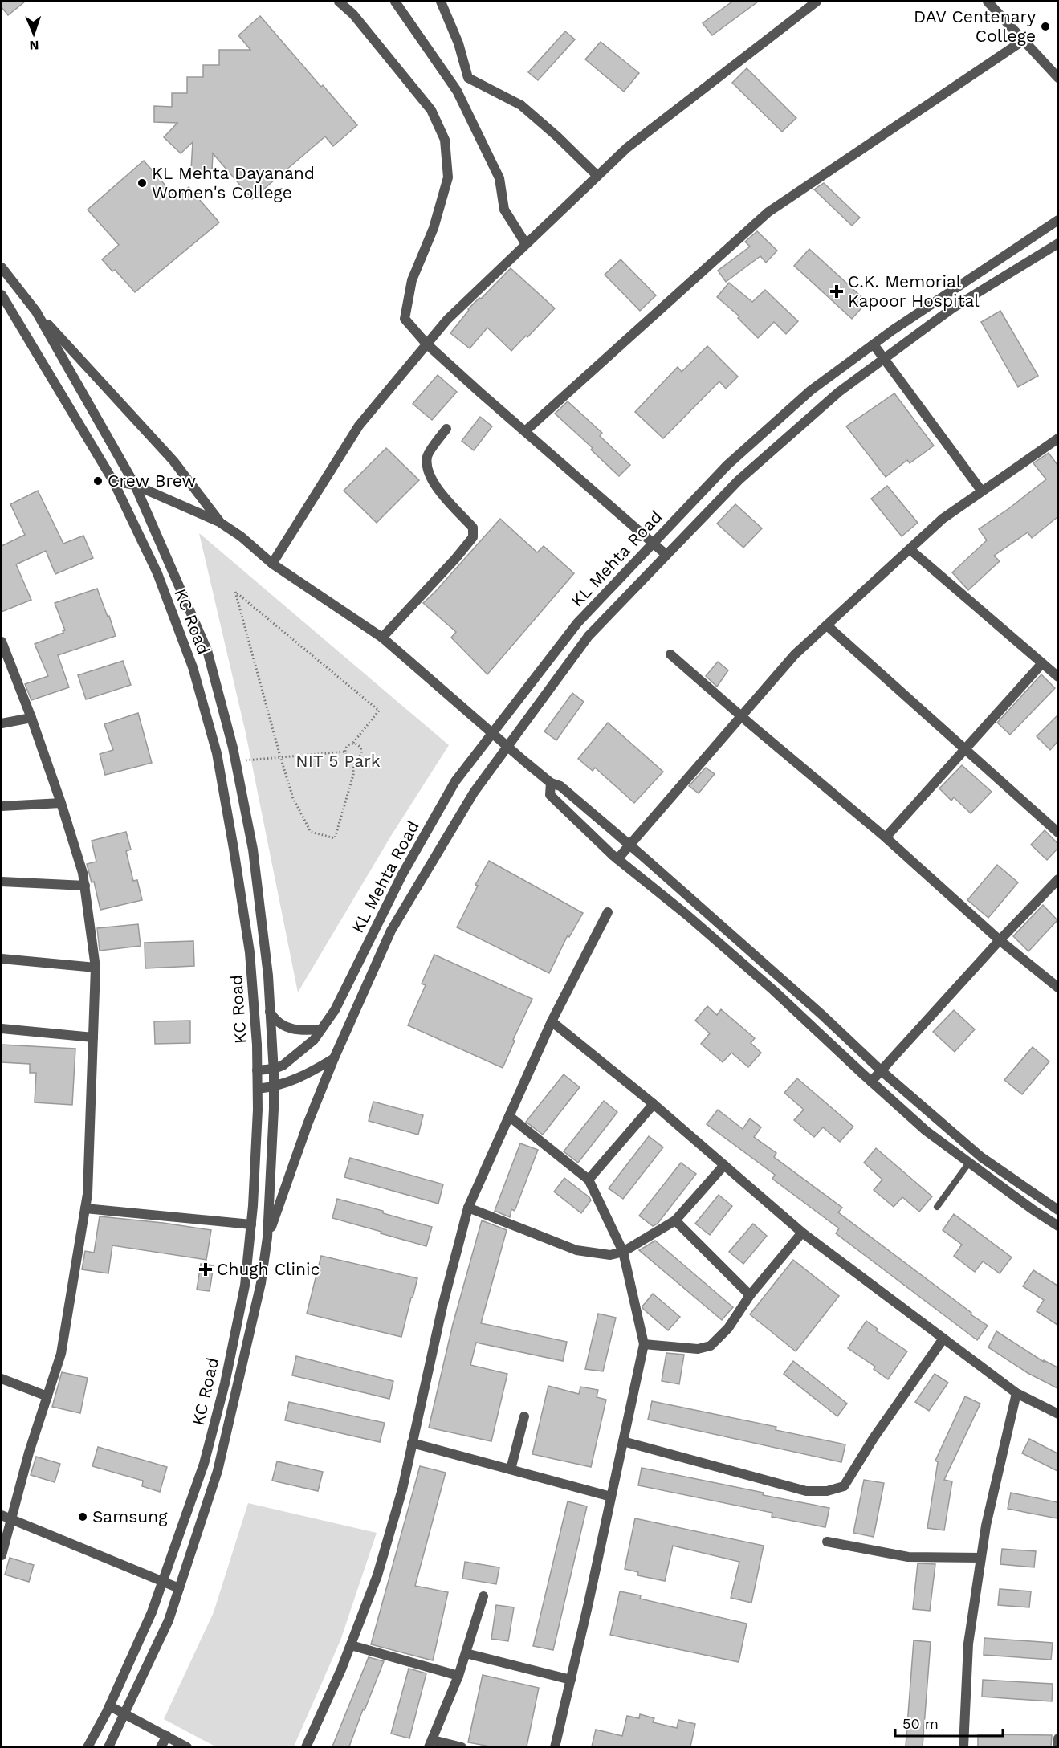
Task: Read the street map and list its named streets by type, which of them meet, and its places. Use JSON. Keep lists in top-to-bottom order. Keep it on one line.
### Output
{"streets":{"street":["KL Mehta Road","KC Road"]},"crossings":[["KL Mehta Road","KC Road"]],"parks":["NIT 5 Park"],"places":{"other":["DAV Centenary College","KL Mehta Dayanand Women's College","Crew Brew","Samsung"],"health":["C.K. Memorial Kapoor Hospital","Chugh Clinic"]},"scale_bar":"50 m","north":"bottom"}
